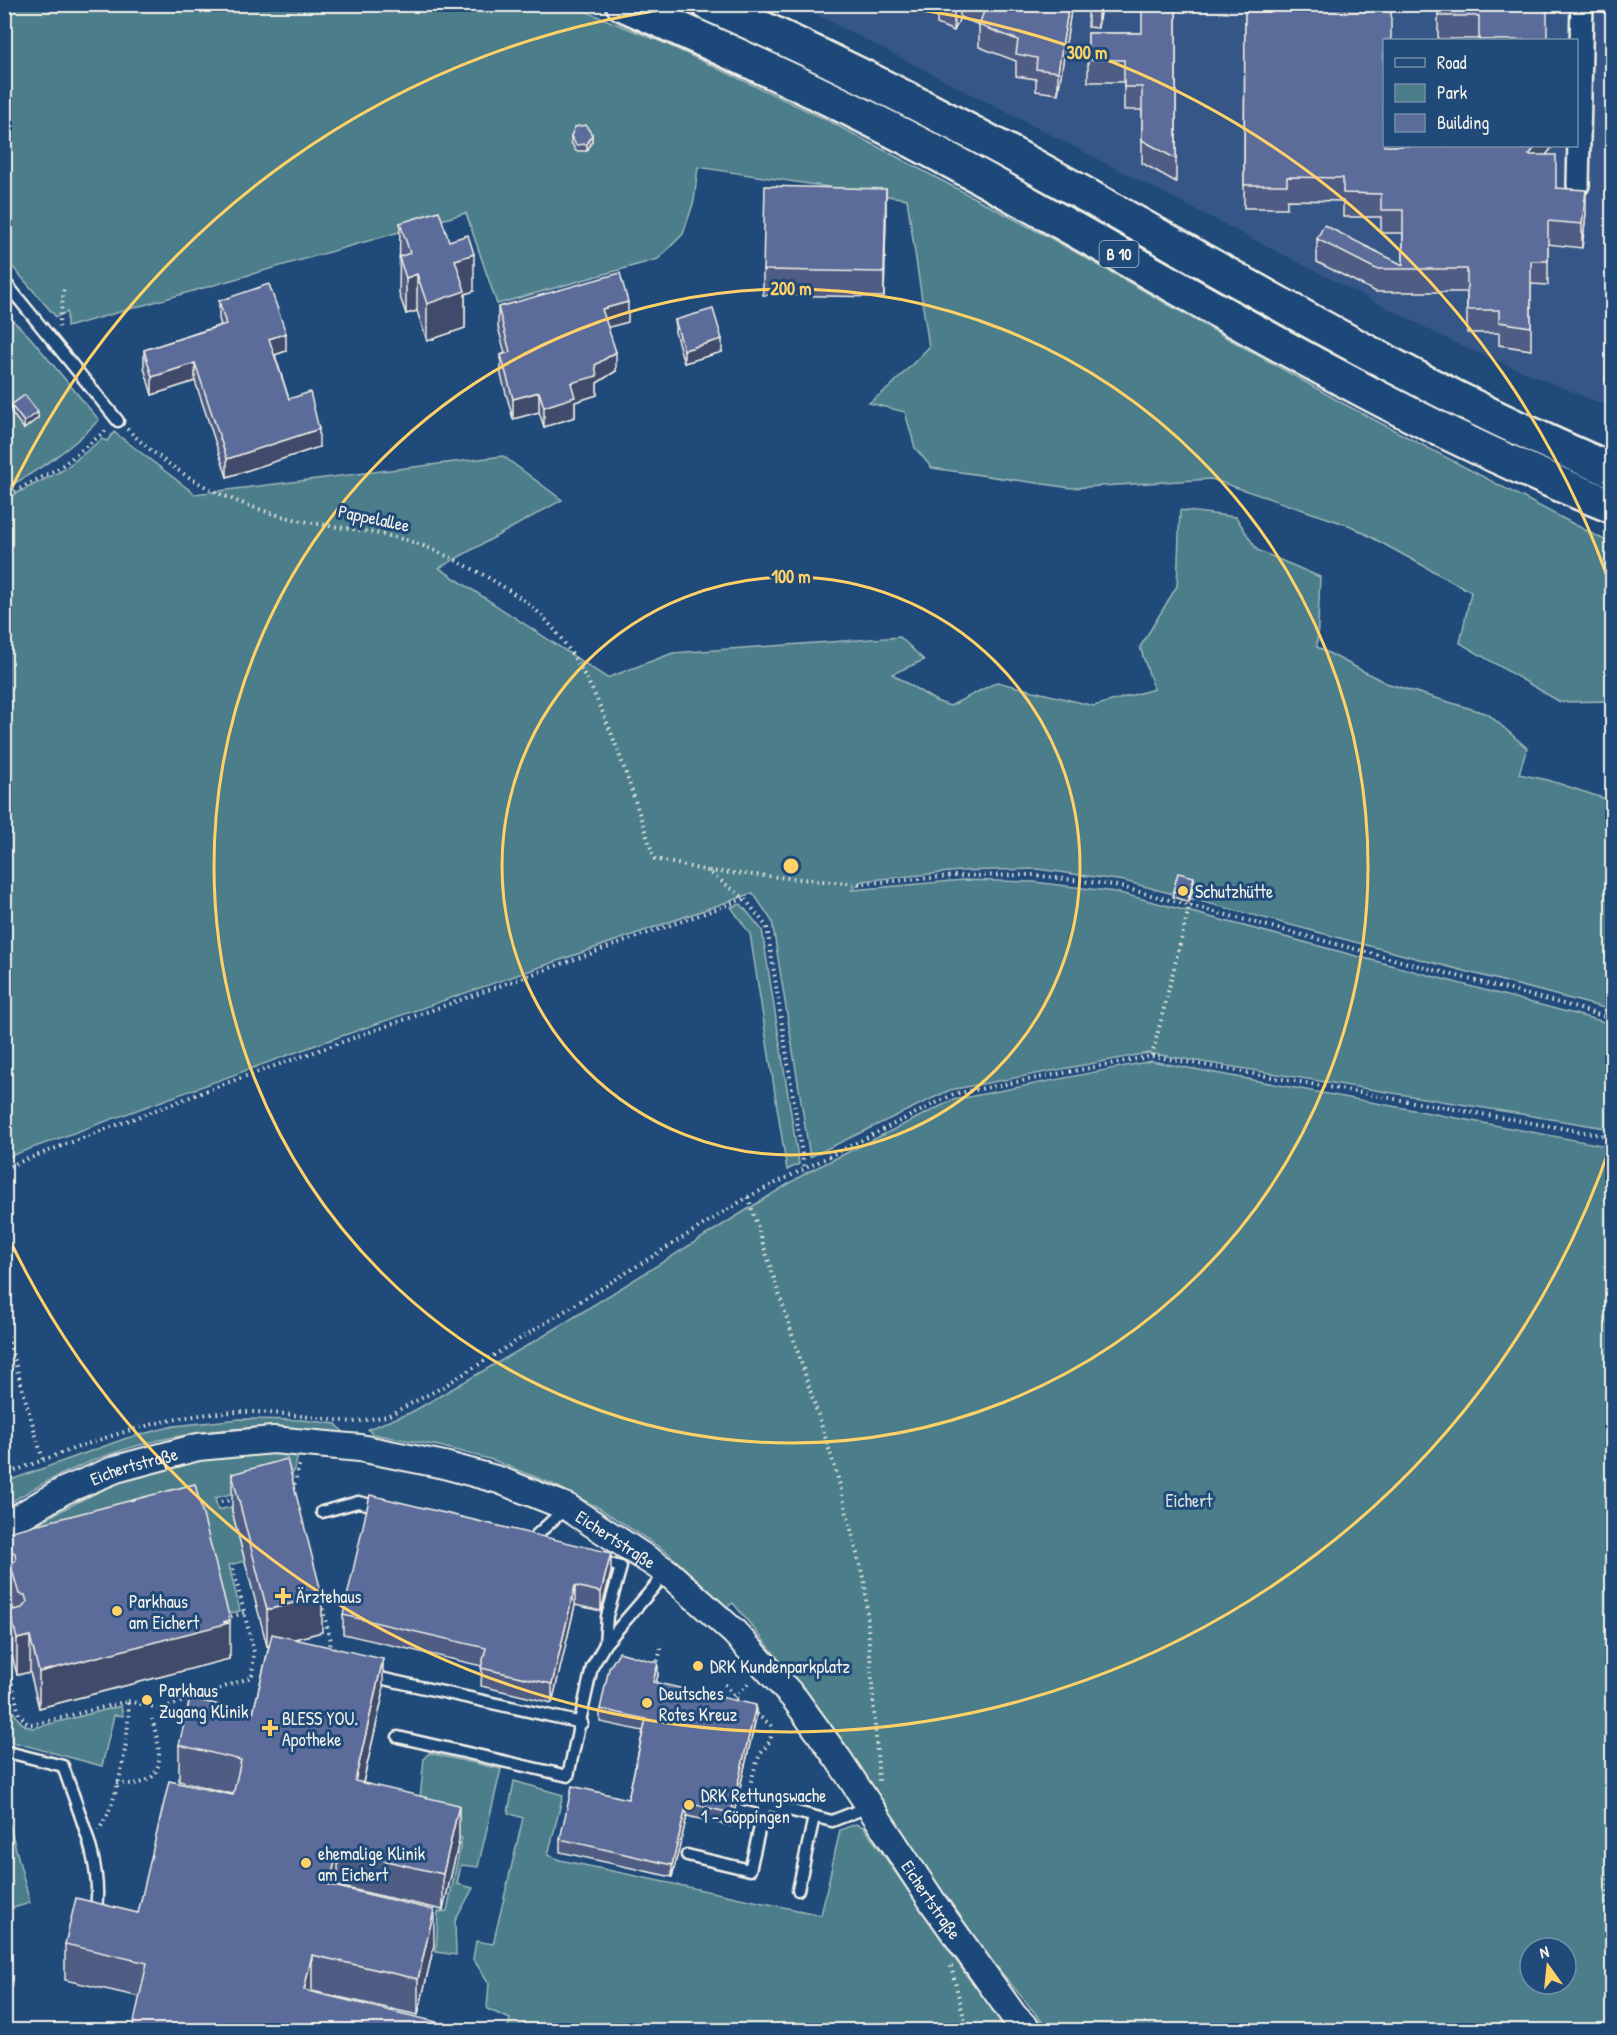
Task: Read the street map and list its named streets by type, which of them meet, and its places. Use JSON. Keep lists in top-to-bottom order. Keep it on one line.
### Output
{"streets":{"highway":["B 10"],"street":["Eichertstraße"],"path":["Pappelallee"]},"parks":["Eichert"],"places":{"other":["Schutzhütte","Parkhaus am Eichert","DRK Kundenparkplatz","Parkhaus Zugang Klinik","Deutsches Rotes Kreuz","DRK Rettungswache 1 - Göppingen","ehemalige Klinik am Eichert"],"health":["Ärztehaus","BLESS YOU. Apotheke"]},"legend":["Road","Park","Building"],"north":"top","rings":["300 m","200 m","100 m"]}
